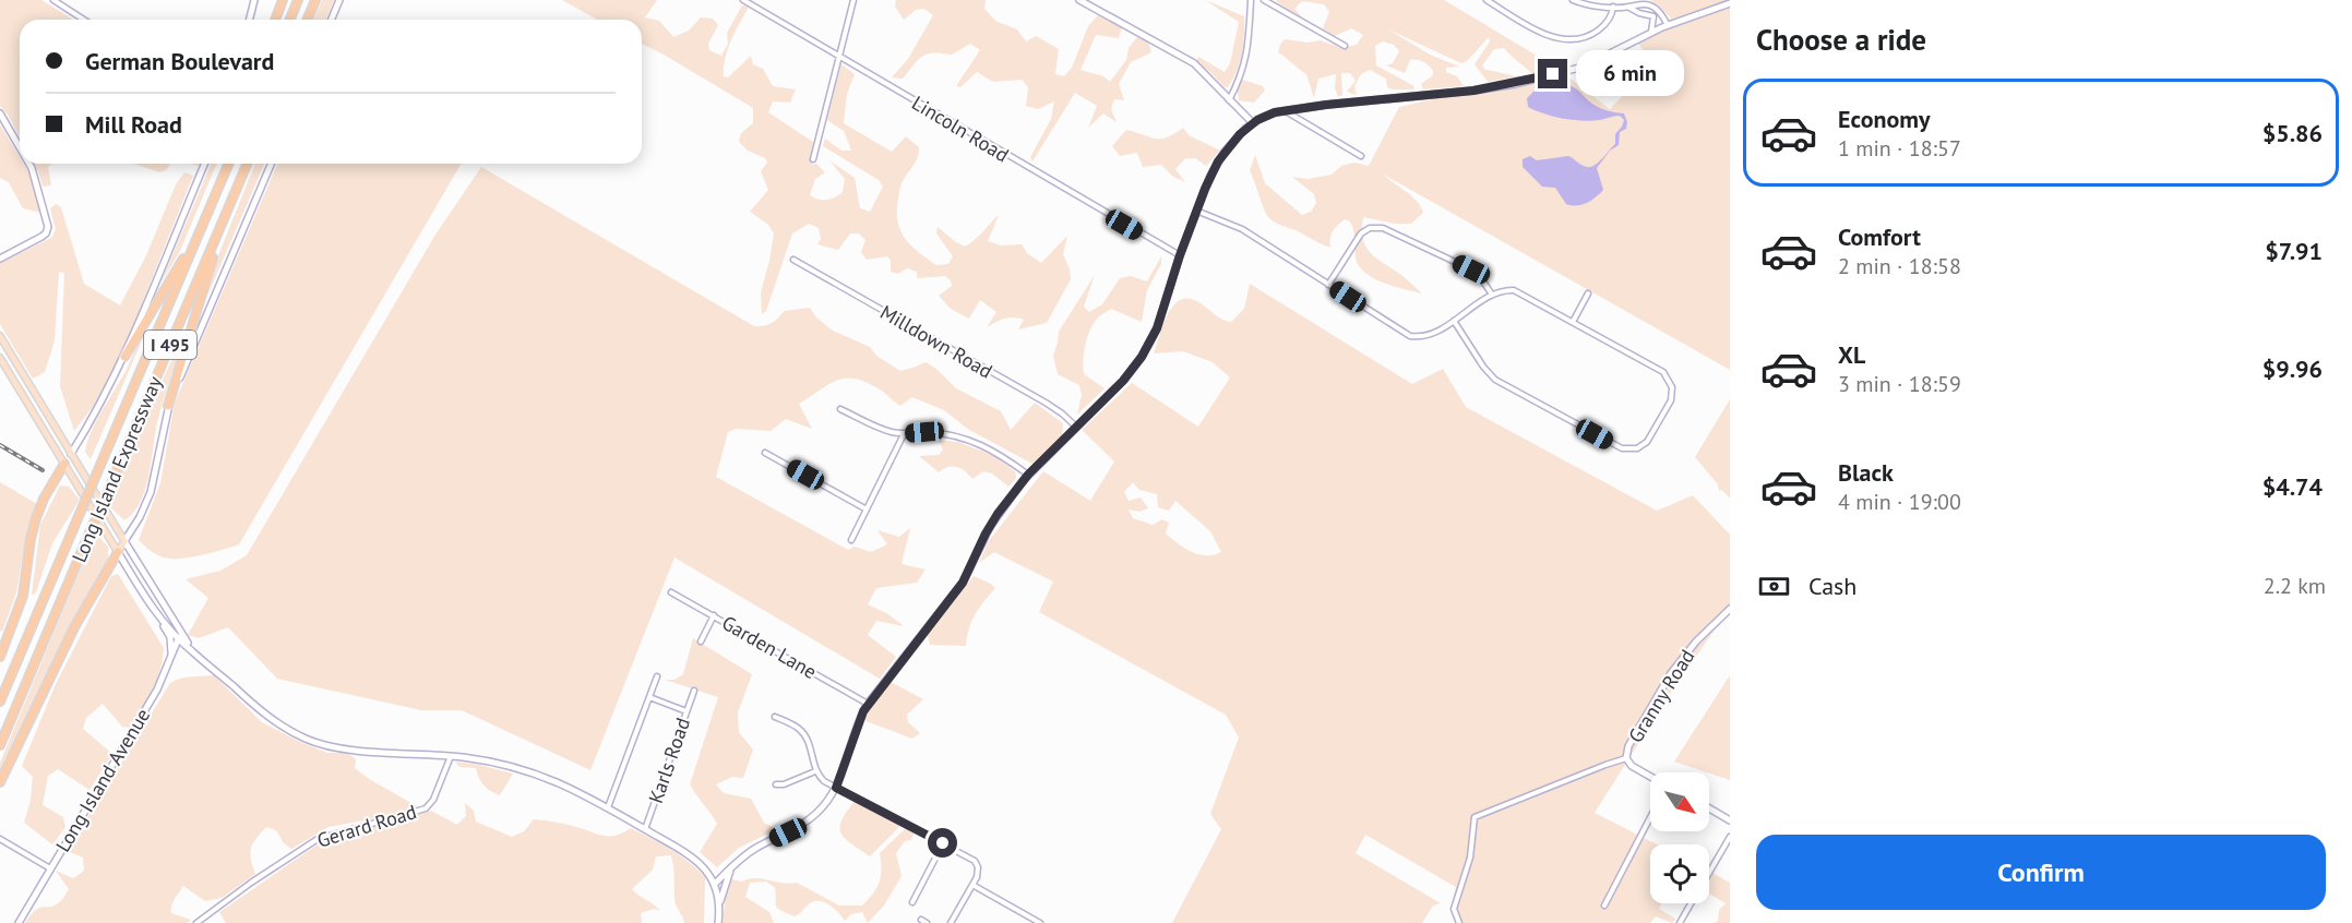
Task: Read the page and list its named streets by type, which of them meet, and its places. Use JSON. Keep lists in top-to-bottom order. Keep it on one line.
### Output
{"streets":{"highway":["I 495","Long Island Expressway"],"main road":["Granny Road","Long Island Avenue"],"street":["Lincoln Road","Milldown Road","Garden Lane","Karls Road","Gerard Road"]},"north":"bottom right","page":{"heading":"Choose a ride","banner":["German Boulevard","Mill Road"],"bubble":"6 min","list":[{"name":"Economy","note":"1 min · 18:57","value":"$5.86"},{"name":"Comfort","note":"2 min · 18:58","value":"$7.91"},{"name":"XL","note":"3 min · 18:59","value":"$9.96"},{"name":"Black","note":"4 min · 19:00","value":"$4.74"}],"pay":["Cash","2.2 km"],"buttons":"Confirm"}}
